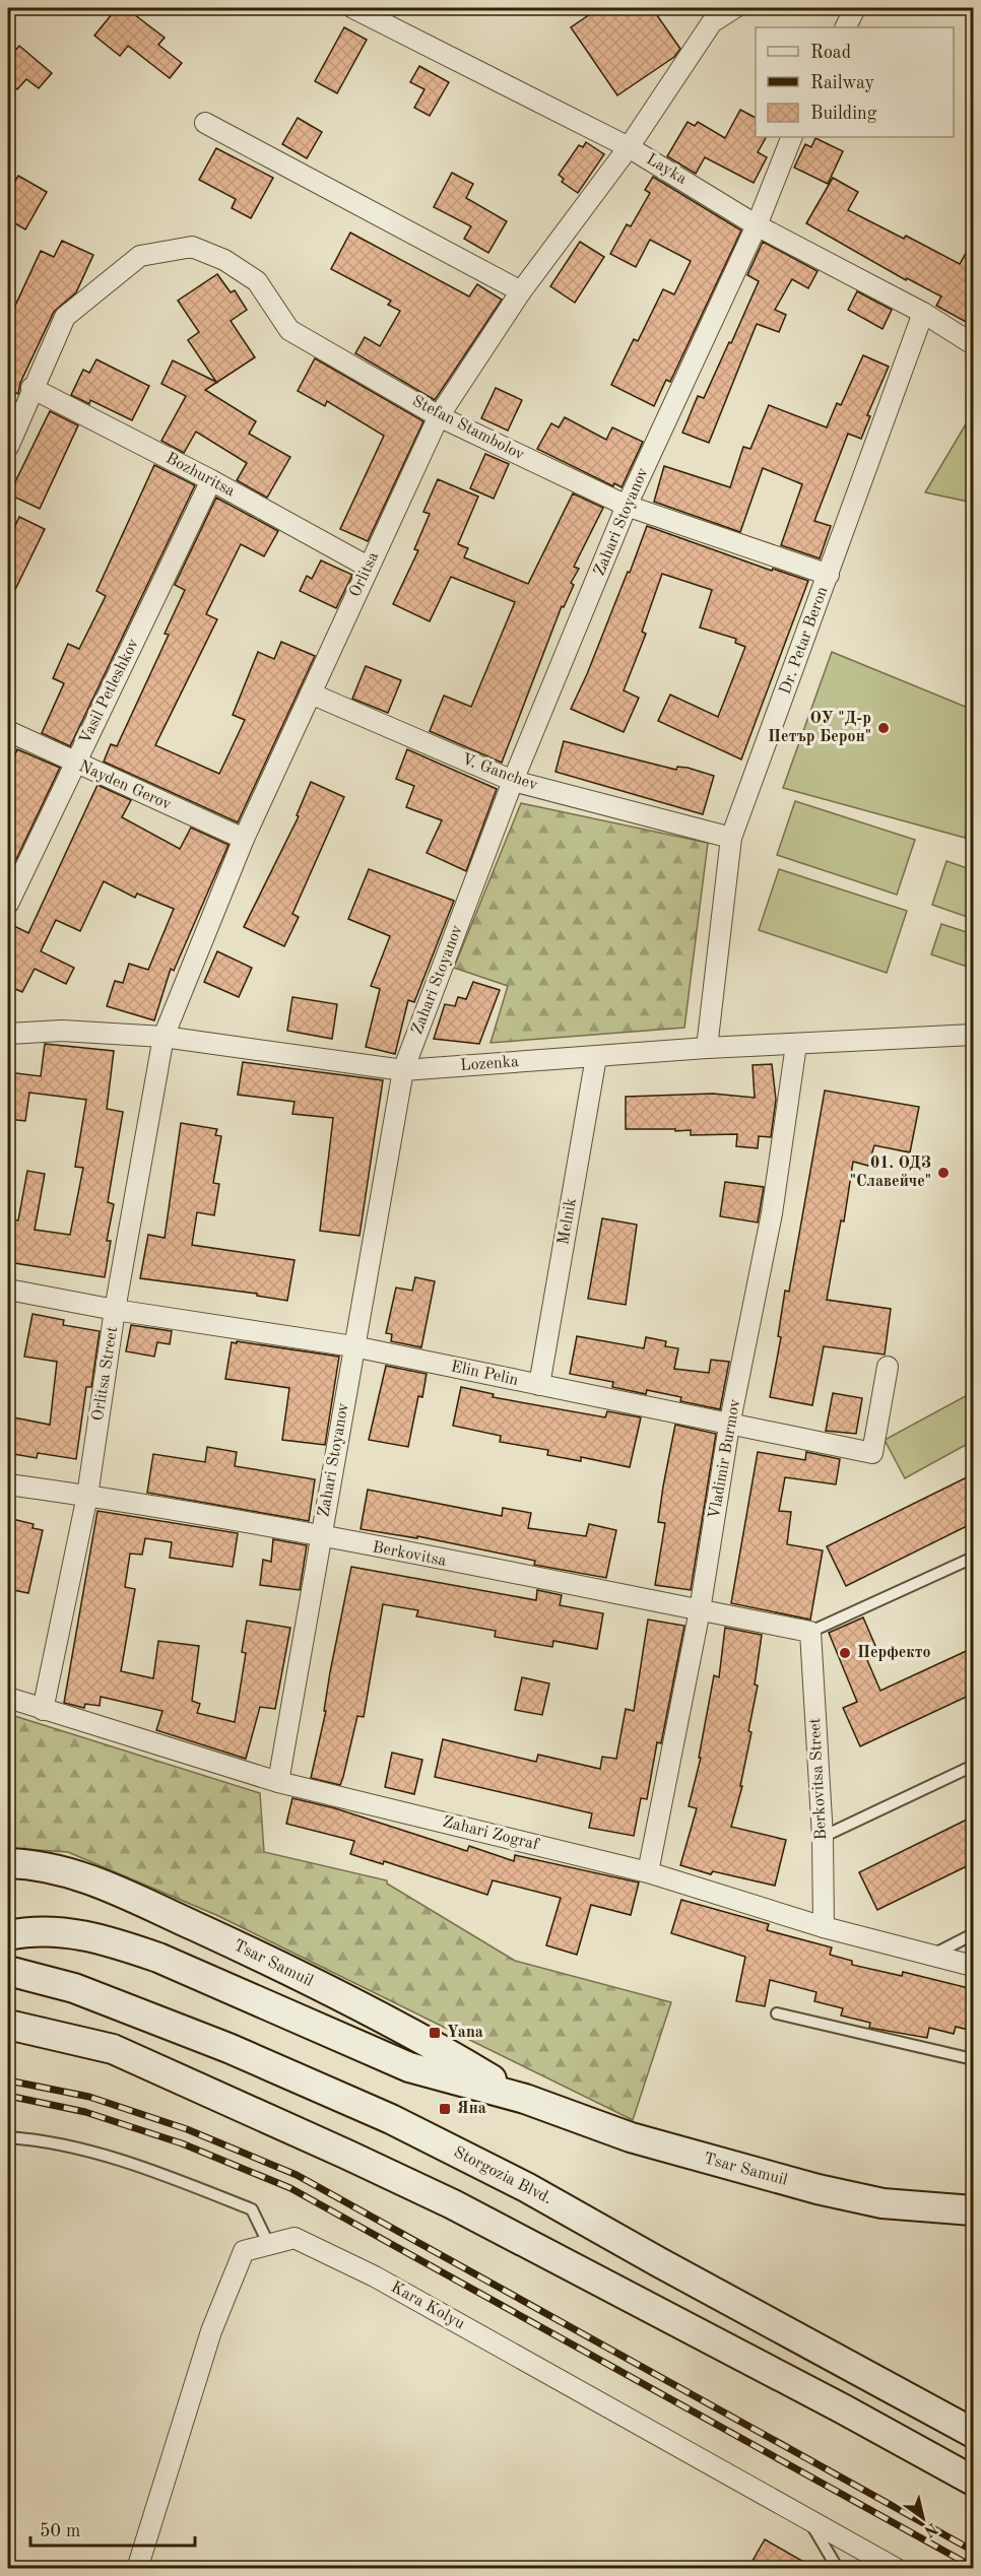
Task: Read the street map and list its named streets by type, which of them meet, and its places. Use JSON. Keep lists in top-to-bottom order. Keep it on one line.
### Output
{"streets":{"main road":["Tsar Samuil","Storgozia Blvd."],"street":["Layka","Stefan Stambolov","Bozhuritsa","Zahari Stoyanov","Orlitsa","Dr. Petar Beron","Vasil Petleshkov","V. Ganchev","Nayden Gerov","Lozenka","Melnik","Orlitsa Street","Elin Pelin","Vladimir Burmov","Berkovitsa","Berkovitsa Street","Zahari Zograf","Kara Kolyu"]},"crossings":[["Layka","Zahari Stoyanov"],["Layka","Orlitsa"],["Layka","Dr. Petar Beron"],["Stefan Stambolov","Bozhuritsa"],["Stefan Stambolov","Zahari Stoyanov"],["Stefan Stambolov","Orlitsa"],["Stefan Stambolov","Dr. Petar Beron"],["Bozhuritsa","Orlitsa"],["Bozhuritsa","Vasil Petleshkov"],["Zahari Stoyanov","V. Ganchev"],["Zahari Stoyanov","Lozenka"],["Zahari Stoyanov","Elin Pelin"],["Zahari Stoyanov","Berkovitsa"],["Zahari Stoyanov","Zahari Zograf"],["Orlitsa","V. Ganchev"],["Orlitsa","Nayden Gerov"],["Orlitsa","Lozenka"],["Orlitsa","Orlitsa Street"],["Dr. Petar Beron","V. Ganchev"],["Dr. Petar Beron","Lozenka"],["Vasil Petleshkov","Nayden Gerov"],["Lozenka","Melnik"],["Lozenka","Orlitsa Street"],["Lozenka","Vladimir Burmov"],["Melnik","Elin Pelin"],["Orlitsa Street","Elin Pelin"],["Orlitsa Street","Berkovitsa"],["Orlitsa Street","Zahari Zograf"],["Elin Pelin","Vladimir Burmov"],["Vladimir Burmov","Berkovitsa"],["Vladimir Burmov","Zahari Zograf"],["Berkovitsa","Berkovitsa Street"],["Berkovitsa Street","Zahari Zograf"]],"places":{"other":["ОУ \"Д-р Петър Берон\"","01. ОДЗ \"Славейче\"","Перфекто"],"transit":["Yana","Яна"]},"legend":["Road","Railway","Building"],"scale_bar":"50 m","north":"bottom right"}
